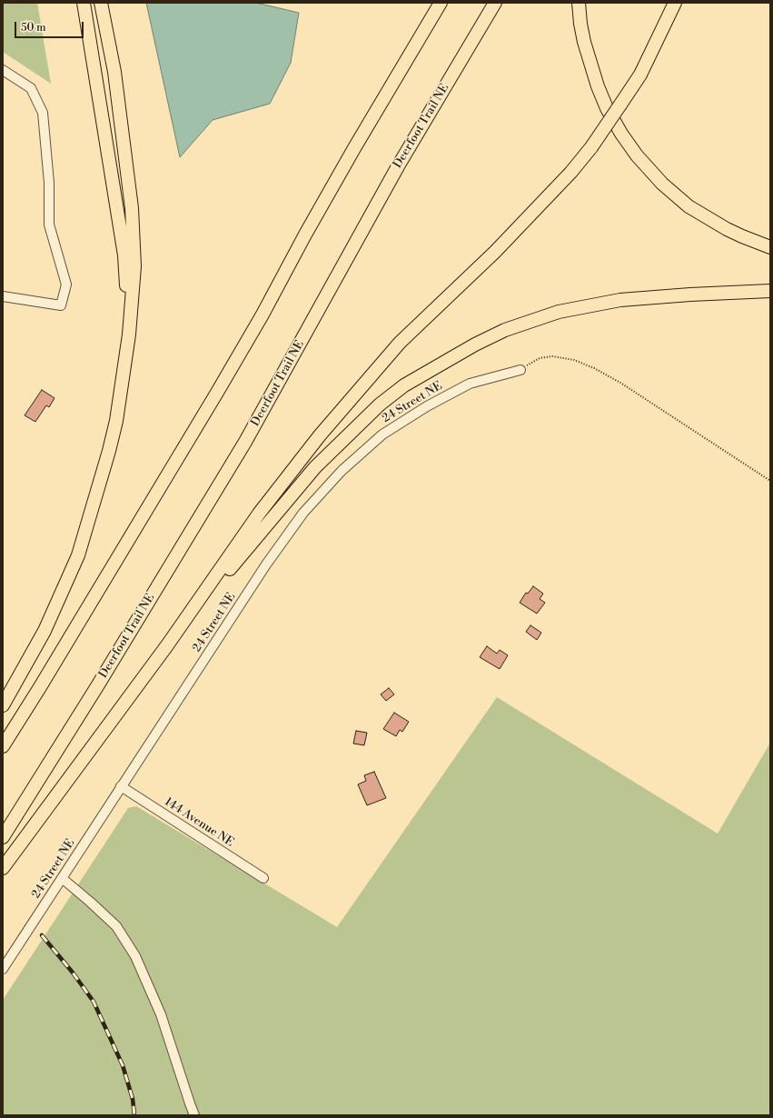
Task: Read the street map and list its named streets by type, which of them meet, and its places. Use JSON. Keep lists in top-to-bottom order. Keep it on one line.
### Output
{"streets":{"highway":["Deerfoot Trail NE"],"street":["24 Street NE","144 Avenue NE"]},"crossings":[["24 Street NE","144 Avenue NE"]],"scale_bar":"50 m"}
